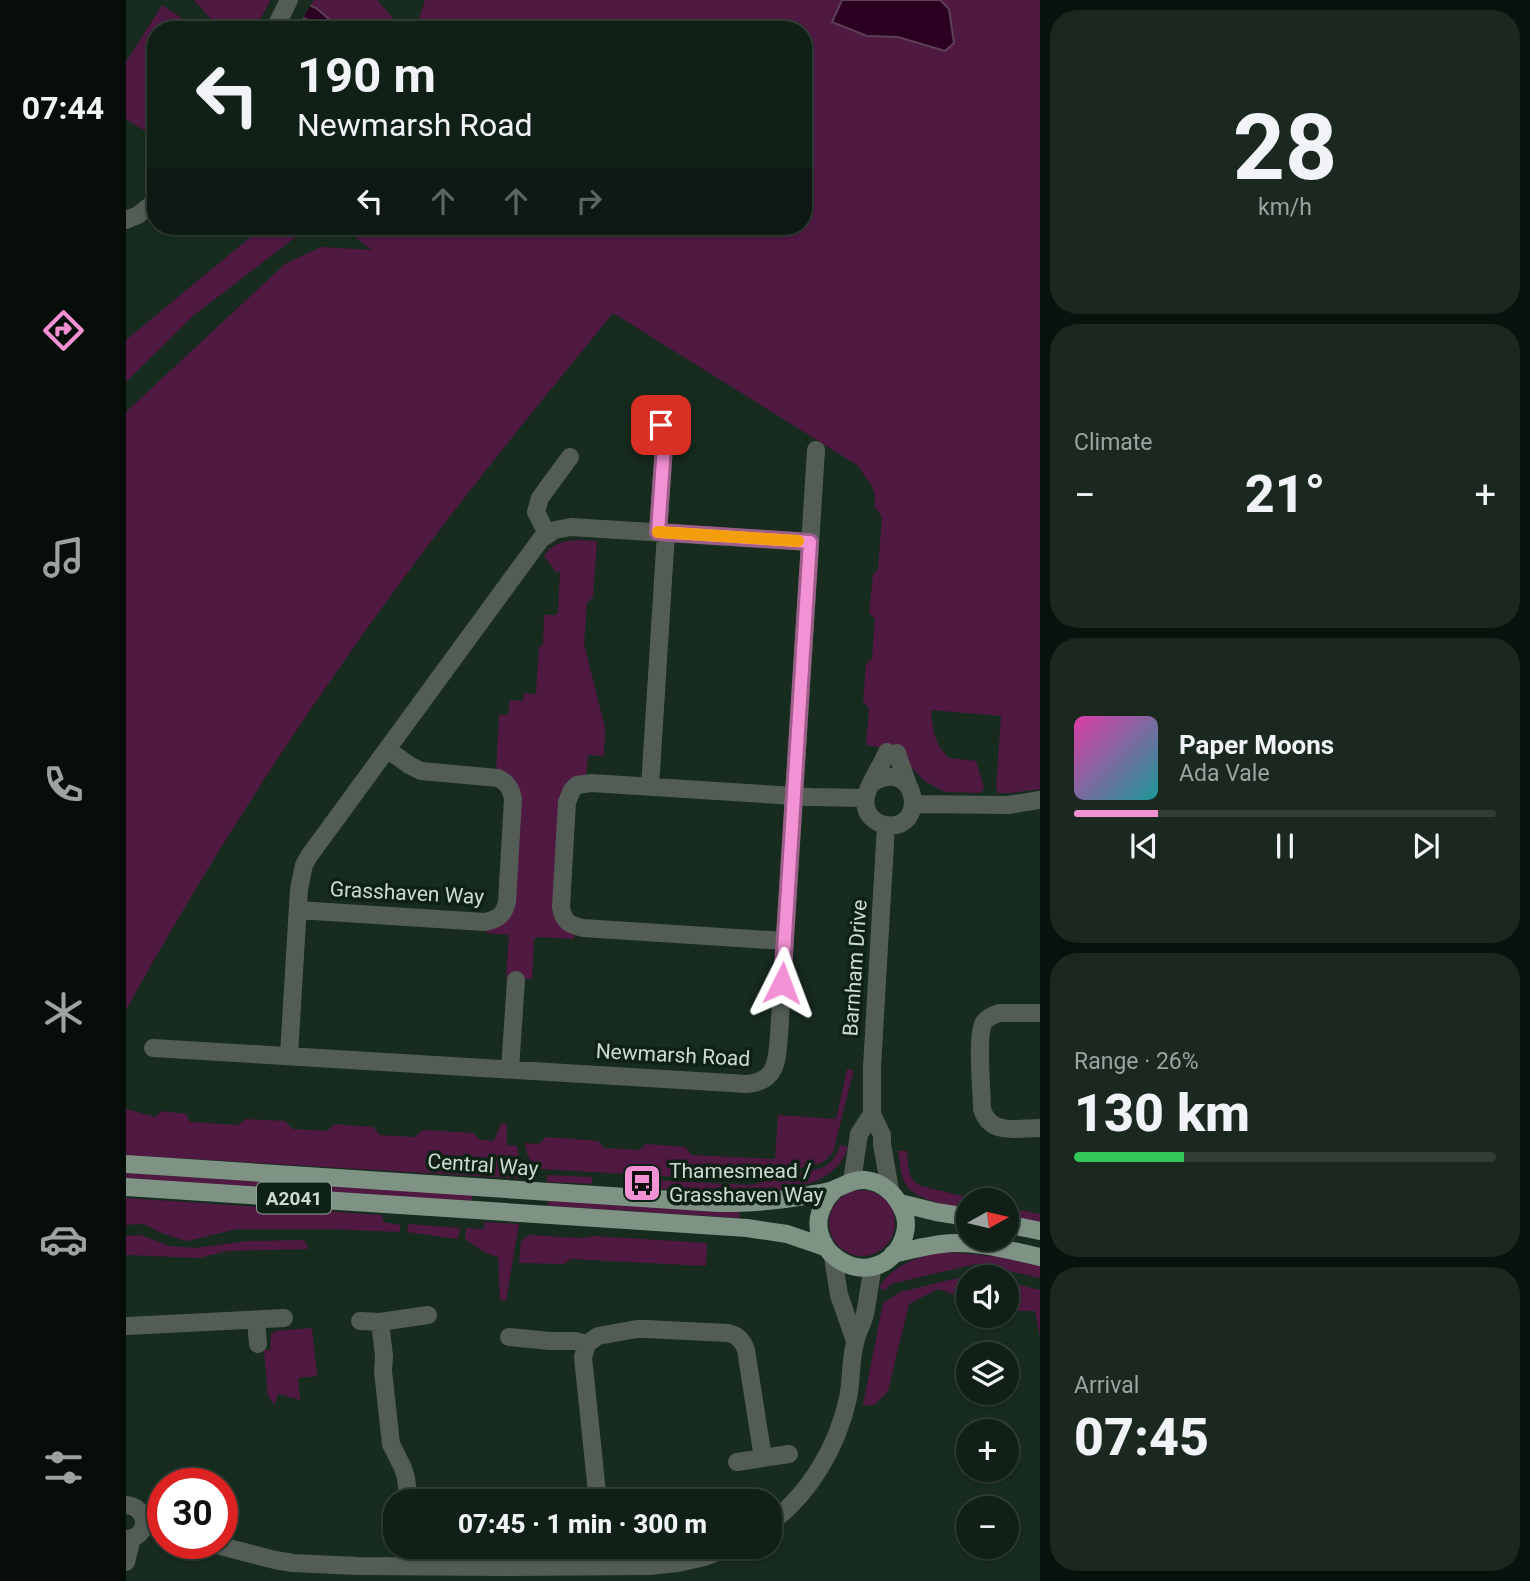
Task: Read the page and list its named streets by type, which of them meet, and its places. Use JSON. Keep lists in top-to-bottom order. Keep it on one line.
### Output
{"streets":{"main road":["Central Way","A2041"],"street":["Grasshaven Way","Barnham Drive","Newmarsh Road"]},"crossings":[["Barnham Drive","Central Way"],["Barnham Drive","A2041"],["Central Way","A2041"]],"places":{"bus stop":["Thamesmead / Grasshaven Way"]},"north":"right","page":{"tabs":"07:44","tile":[["28","km/h"],"Climate",["Range · 26%","130 km"],["Arrival","07:45"]],"turn":["190 m","Newmarsh Road"],"heat":["−","21°","+"],"song":["Paper Moons","Ada Vale"],"map_buttons":["+","−"],"limit":"30","trip":"07:45 · 1 min · 300 m"}}
